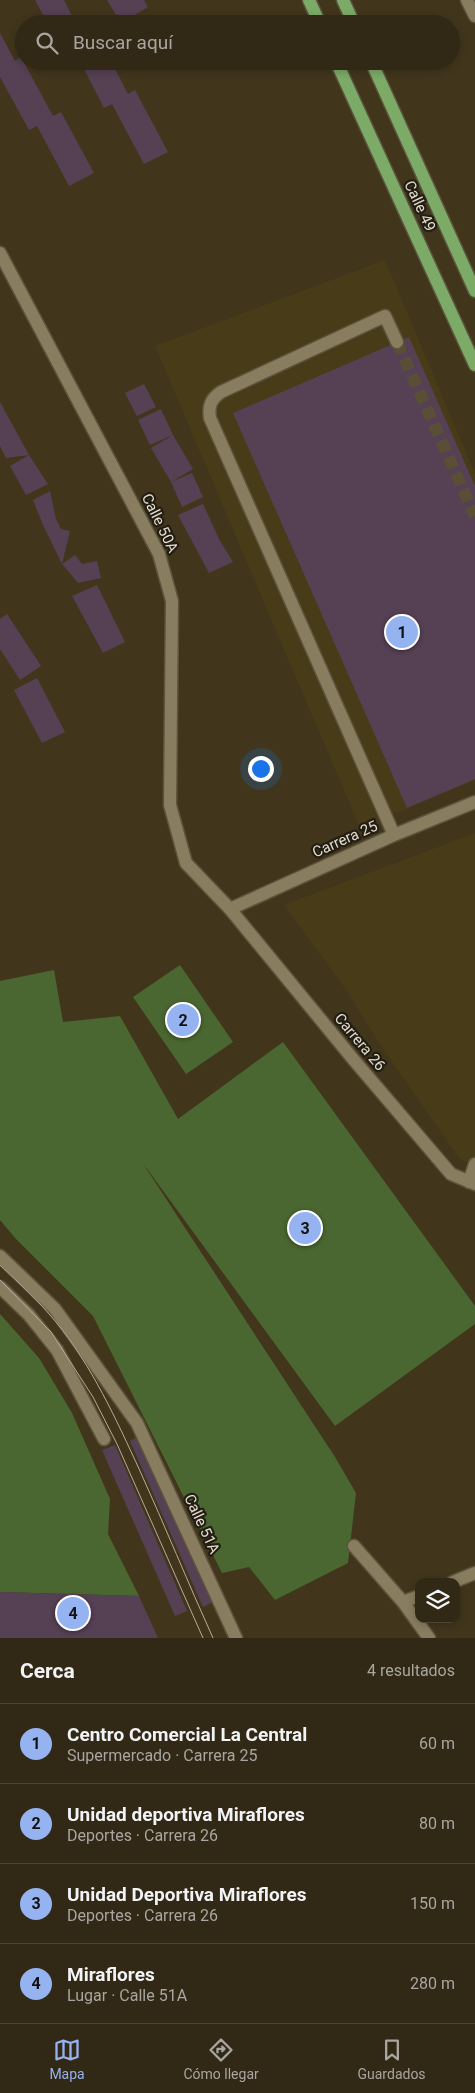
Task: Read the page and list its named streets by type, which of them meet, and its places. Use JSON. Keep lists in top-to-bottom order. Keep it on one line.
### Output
{"streets":{"main road":["Calle 49"],"street":["Calle 50A","Carrera 25","Carrera 26","Calle 51A"]},"crossings":[["Calle 50A","Carrera 25"],["Calle 50A","Carrera 26"],["Carrera 25","Carrera 26"]],"page":{"search":"Buscar aquí","pins":["1","2","3","4"],"heading":["Cerca","4 resultados"],"list":[{"mark":"1","name":"Centro Comercial La Central","note":"Supermercado · Carrera 25","value":"60 m"},{"mark":"2","name":"Unidad deportiva Miraflores","note":"Deportes · Carrera 26","value":"80 m"},{"mark":"3","name":"Unidad Deportiva Miraflores","note":"Deportes · Carrera 26","value":"150 m"},{"mark":"4","name":"Miraflores","note":"Lugar · Calle 51A","value":"280 m"}],"nav":["Mapa","Cómo llegar","Guardados"]}}
